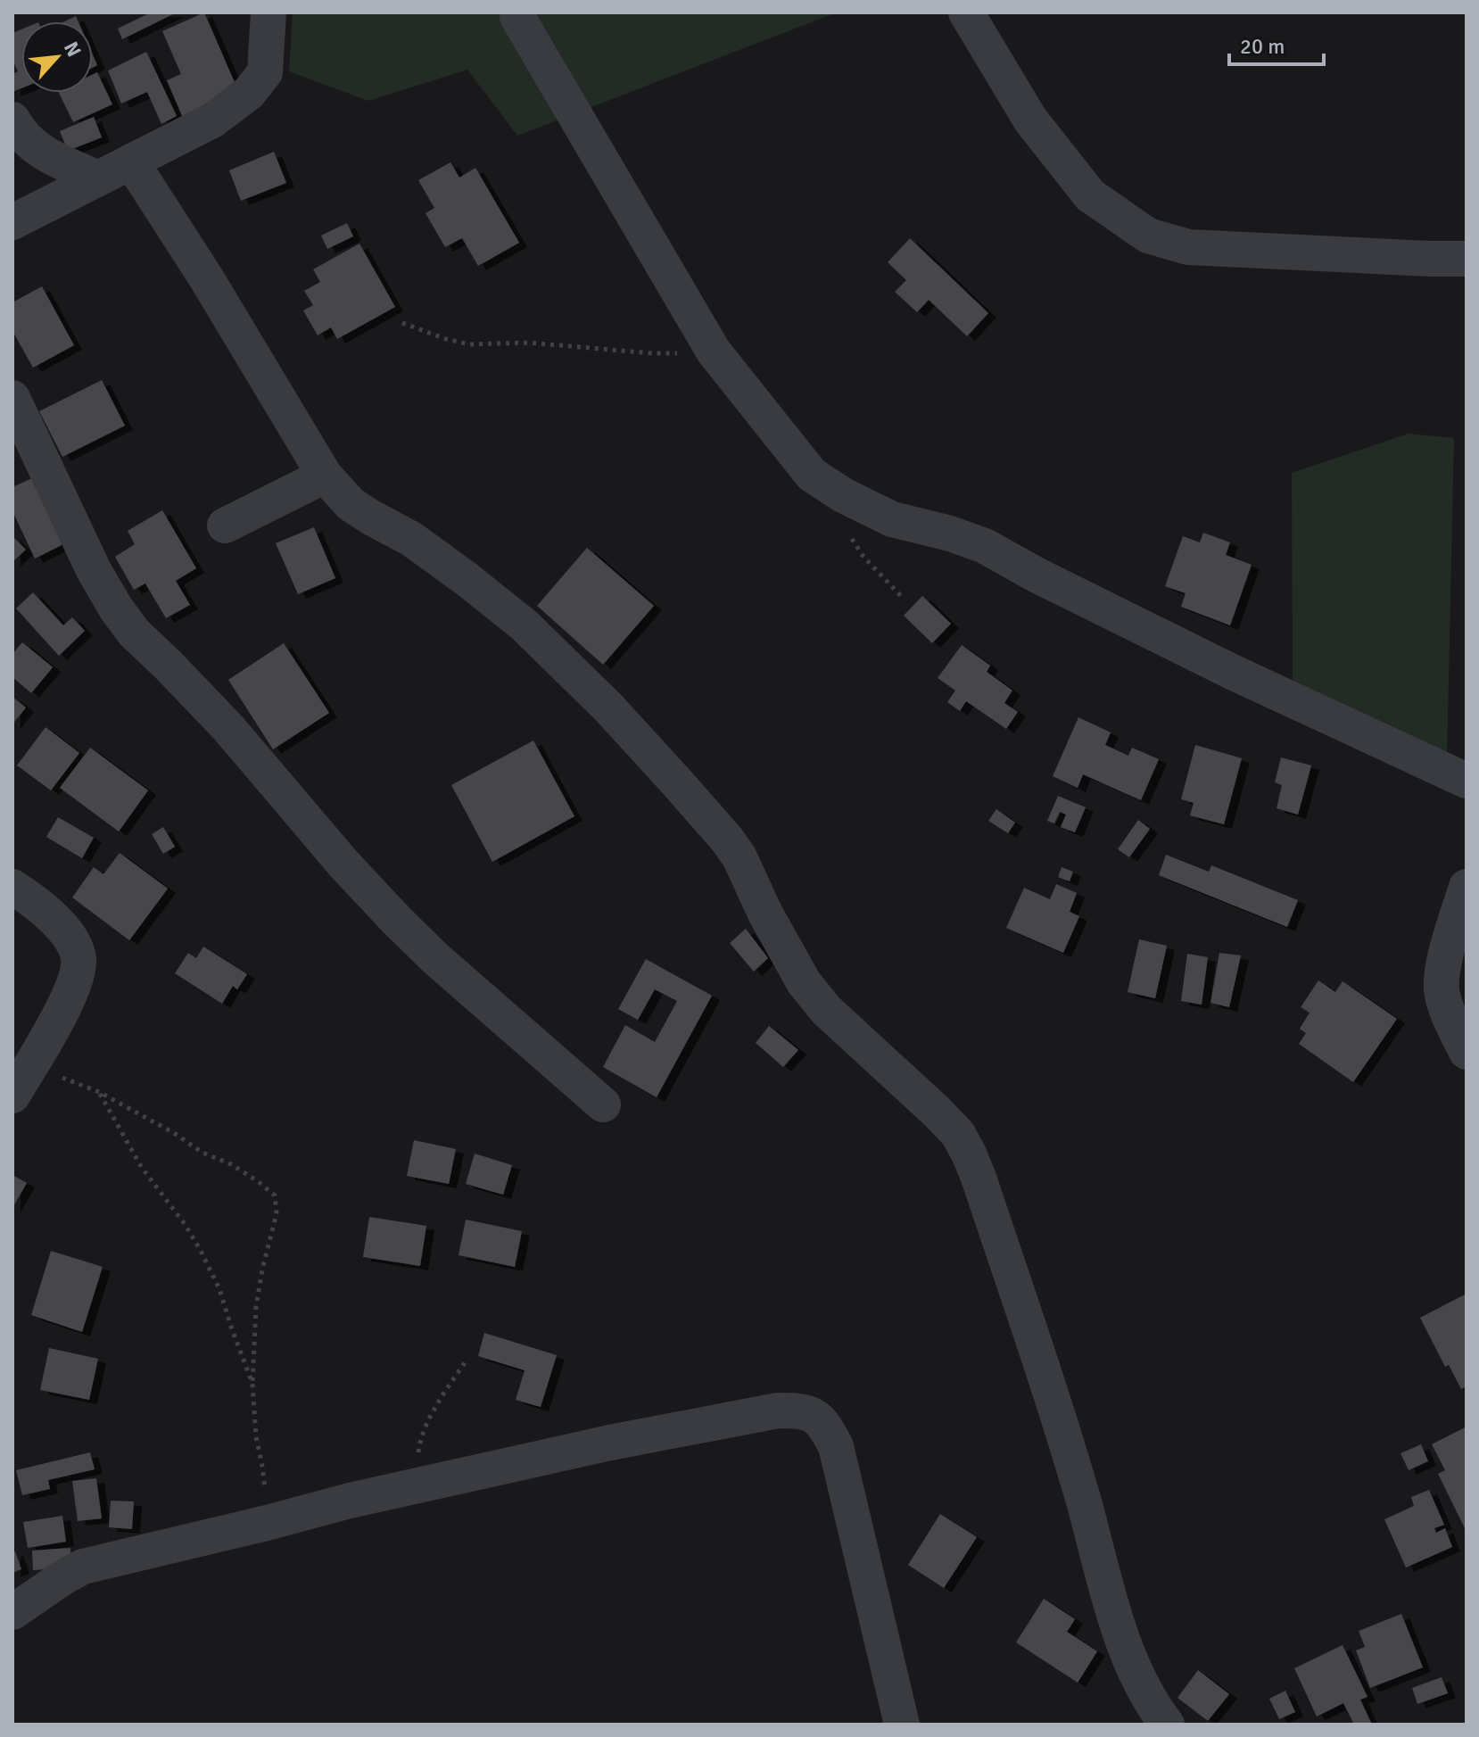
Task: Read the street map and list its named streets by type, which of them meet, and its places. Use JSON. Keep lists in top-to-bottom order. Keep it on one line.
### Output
{"scale_bar":"20 m","north":"top right"}
